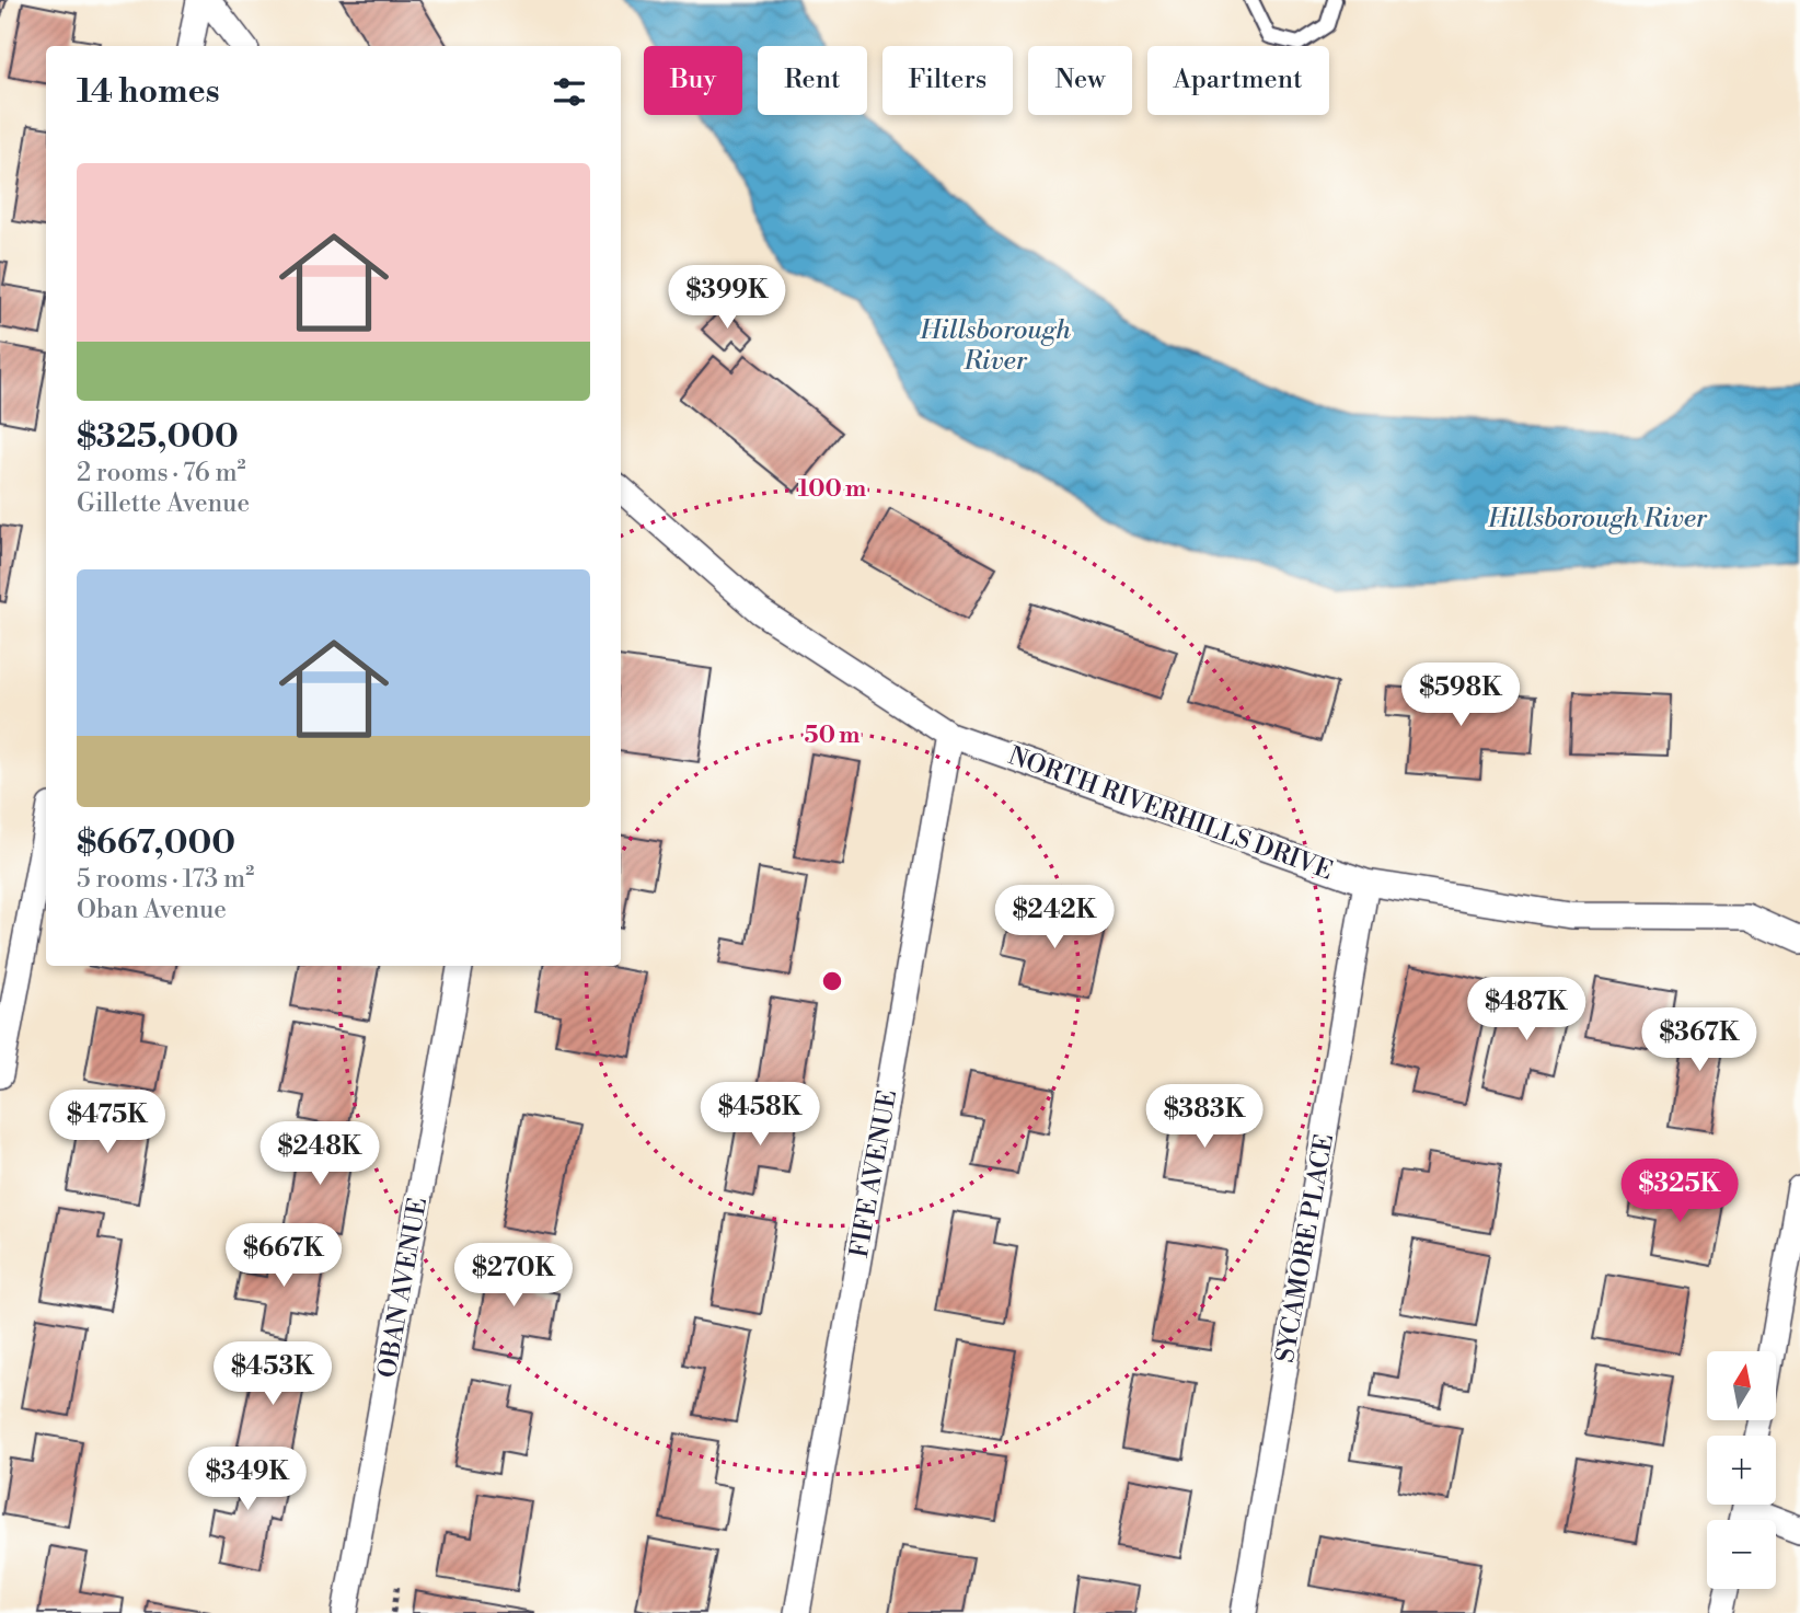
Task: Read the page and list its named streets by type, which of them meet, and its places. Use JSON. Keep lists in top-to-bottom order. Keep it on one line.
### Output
{"streets":{"street":["NORTH RIVERHILLS DRIVE","FIFE AVENUE","SYCAMORE PLACE","OBAN AVENUE"]},"crossings":[["NORTH RIVERHILLS DRIVE","FIFE AVENUE"],["NORTH RIVERHILLS DRIVE","SYCAMORE PLACE"]],"water":["Hillsborough River"],"north":"top","page":{"chip":["Buy","Rent","Filters","New","Apartment"],"heading":"14 homes","list":[{"name":"$325,000","note":"2 rooms · 76 m² · Gillette Avenue"},{"name":"$667,000","note":"5 rooms · 173 m² · Oban Avenue"}],"price":["$399K","$598K","$242K","$487K","$367K","$458K","$383K","$475K","$248K","$325K","$667K","$270K","$453K","$349K"],"map_buttons":["+","−"]},"rings":["100 m","50 m"]}
